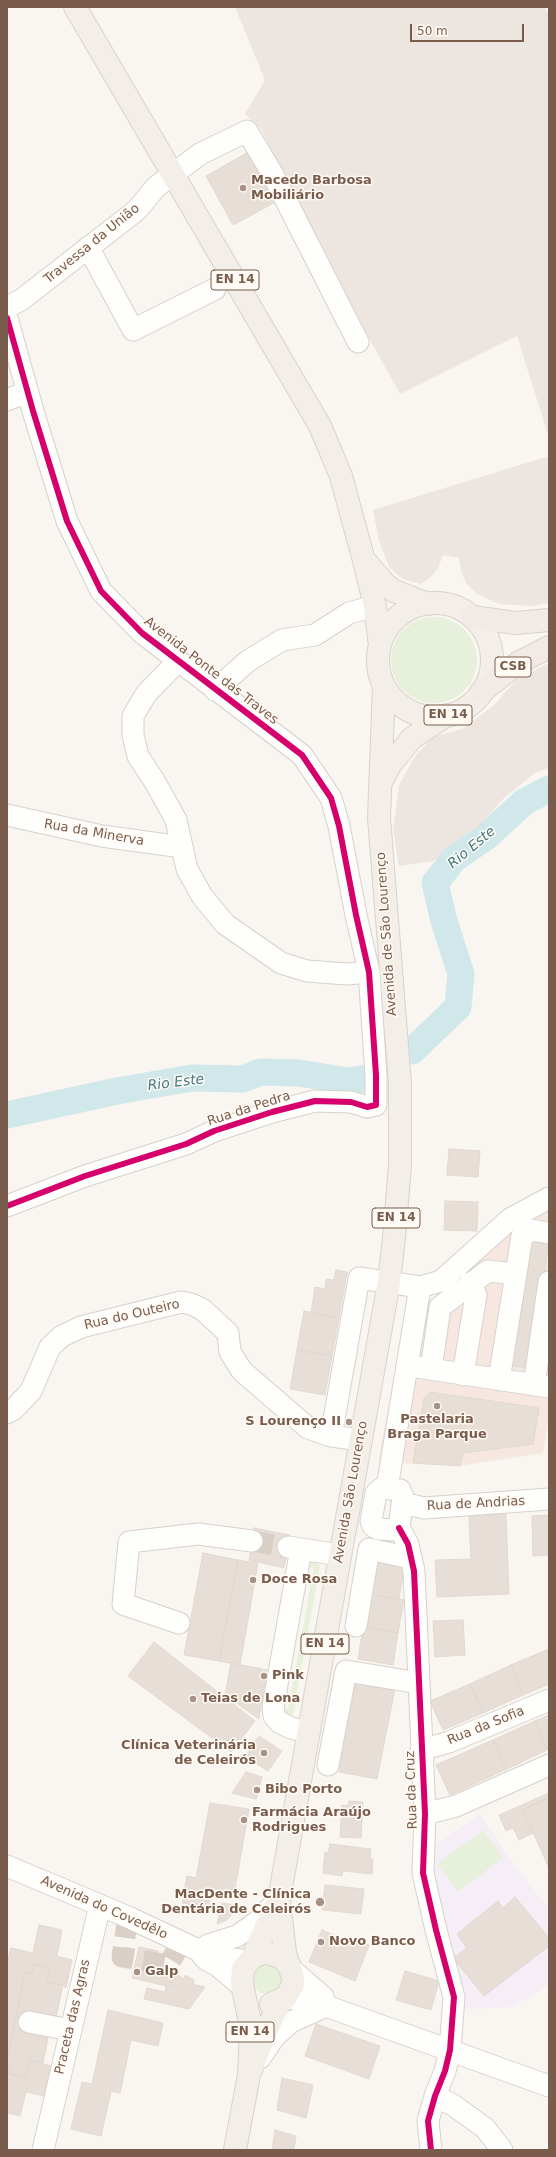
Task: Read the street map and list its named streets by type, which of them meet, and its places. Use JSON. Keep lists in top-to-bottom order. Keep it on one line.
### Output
{"streets":{"highway":["CSB"],"main road":["EN 14","Avenida de São Lourenço","Avenida São Lourenço"],"street":["Travessa da União","Avenida Ponte das Traves","Rua da Minerva","Rua da Pedra","Rua do Outeiro","Rua de Andrias","Rua da Sofia","Rua da Cruz","Avenida do Covedêlo","Praceta das Agras"]},"crossings":[["Travessa da União","EN 14"],["Travessa da União","Avenida de São Lourenço"],["EN 14","Avenida de São Lourenço"],["EN 14","Avenida São Lourenço"],["CSB","Avenida de São Lourenço"],["Avenida Ponte das Traves","Rua da Pedra"],["Avenida de São Lourenço","Avenida São Lourenço"],["Rua do Outeiro","Avenida São Lourenço"],["Rua de Andrias","Rua da Cruz"],["Rua da Sofia","Rua da Cruz"],["Avenida do Covedêlo","Praceta das Agras"]],"water":["Rio Este"],"places":["Macedo Barbosa Mobiliário","Pastelaria Braga Parque","S Lourenço II","Doce Rosa","Pink","Teias de Lona","Clínica Veterinária de Celeirós","Bibo Porto","Farmácia Araújo Rodrigues","MacDente - Clínica Dentária de Celeirós","Novo Banco","Galp"],"scale_bar":"50 m"}
